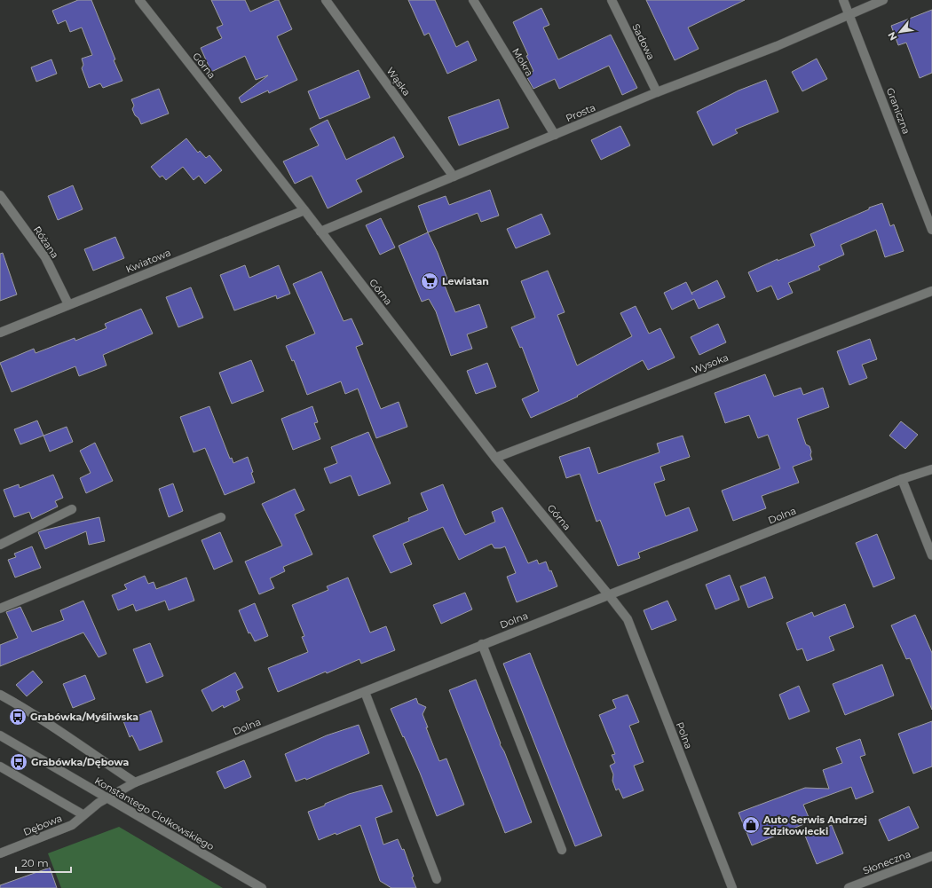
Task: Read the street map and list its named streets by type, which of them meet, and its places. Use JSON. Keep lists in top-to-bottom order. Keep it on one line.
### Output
{"streets":{"street":["Sadowa","Mokra","Górna","Wąska","Graniczna","Prosta","Różana","Kwiatowa","Wysoka","Dolna","Polna","Konstantego Ciołkowskiego","Dębowa","Słoneczna"]},"crossings":[["Sadowa","Prosta"],["Mokra","Prosta"],["Górna","Prosta"],["Górna","Kwiatowa"],["Górna","Wysoka"],["Górna","Dolna"],["Górna","Polna"],["Wąska","Prosta"],["Graniczna","Prosta"],["Różana","Kwiatowa"],["Dolna","Polna"],["Dolna","Konstantego Ciołkowskiego"],["Dolna","Dębowa"],["Konstantego Ciołkowskiego","Dębowa"]],"places":{"supermarket":["Lewiatan"],"bus stop":["Grabówka/Myśliwska","Grabówka/Dębowa"],"shop":["Auto Serwis Andrzej Zdzitowiecki"]},"scale_bar":"20 m","north":"bottom left"}
